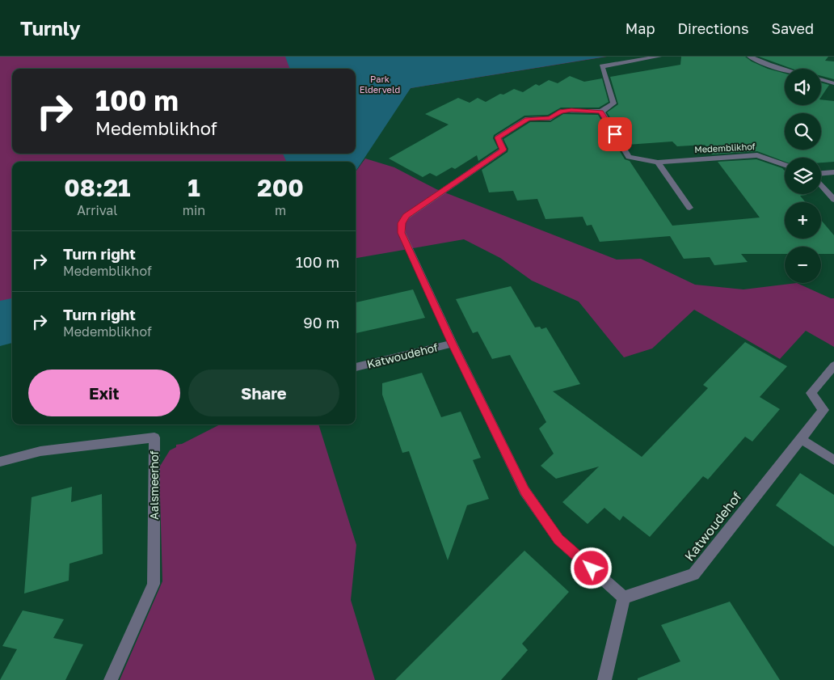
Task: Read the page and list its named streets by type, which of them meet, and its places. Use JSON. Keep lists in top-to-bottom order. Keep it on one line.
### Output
{"streets":{"street":["Medemblikhof","Katwoudehof","Aalsmeerhof"]},"crossings":[["Medemblikhof","Katwoudehof"]],"parks":["Park Elderveld"],"page":{"header":"Turnly","nav":["Map","Directions","Saved"],"map_buttons":["+","−"],"turn":["100 m","Medemblikhof"],"eta":["08:21","Arrival","1","min","200","m"],"list":[{"name":"Turn right","note":"Medemblikhof","value":"100 m"},{"name":"Turn right","note":"Medemblikhof","value":"90 m"}],"buttons":["Exit","Share"]}}
